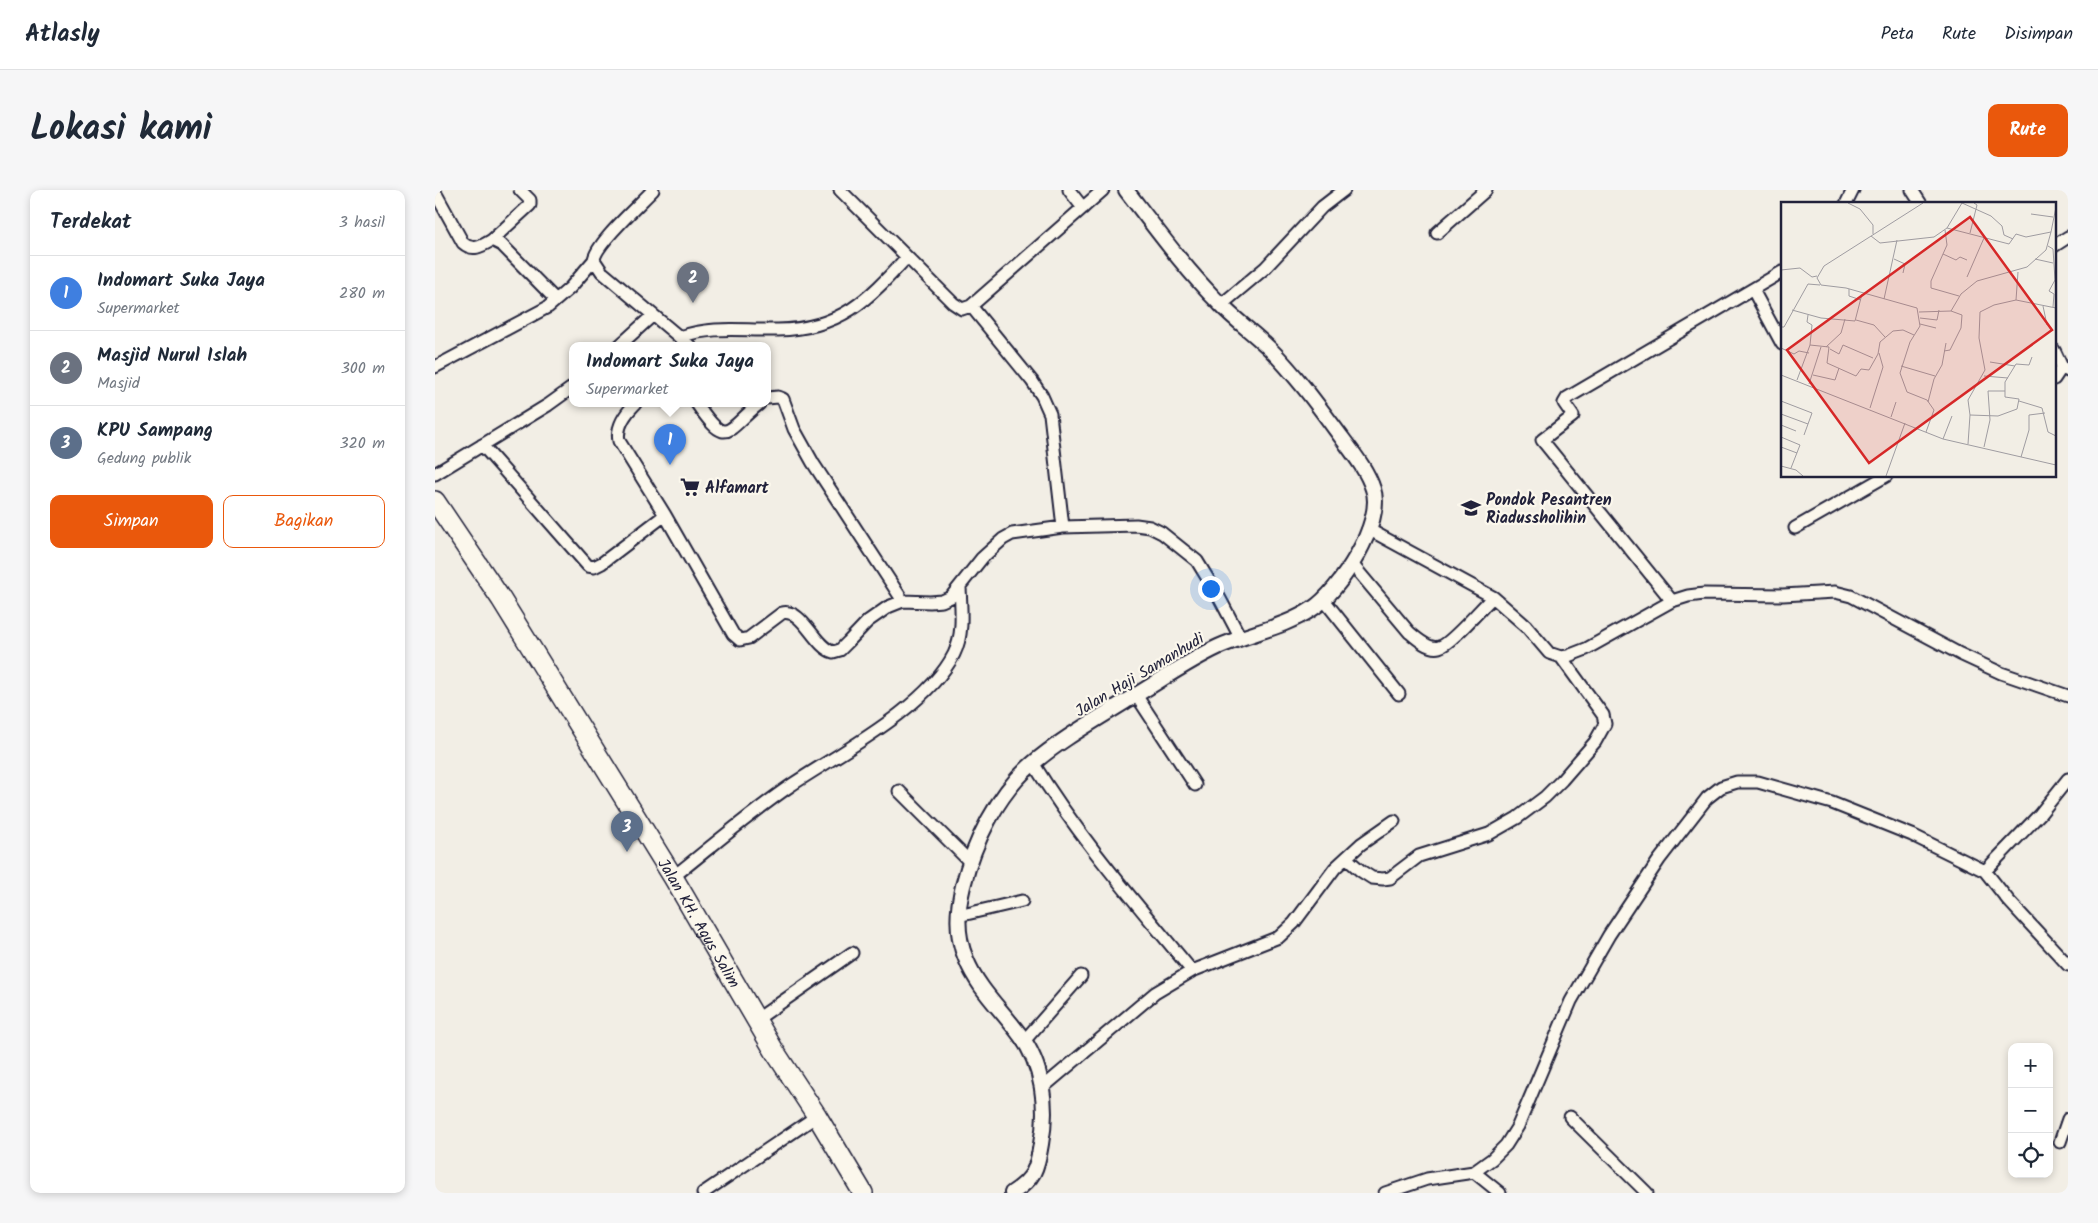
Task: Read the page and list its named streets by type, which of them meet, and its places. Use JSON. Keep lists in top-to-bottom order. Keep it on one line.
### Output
{"streets":{"highway":["Jalan KH. Agus Salim"],"street":["Jalan Haji Samanhudi"]},"places":{"supermarket":["Alfamart"],"school or university":["Pondok Pesantren Riadussholihin"]},"page":{"header":"Atlasly","nav":["Peta","Rute","Disimpan"],"title":"Lokasi kami","buttons":["Rute",["Simpan","Bagikan"]],"heading":["Terdekat","3 hasil"],"list":[{"mark":"1","name":"Indomart Suka Jaya","note":"Supermarket","value":"280 m"},{"mark":"2","name":"Masjid Nurul Islah","note":"Masjid","value":"300 m"},{"mark":"3","name":"KPU Sampang","note":"Gedung publik","value":"320 m"}],"pins":["2","1","3"],"popup":["Indomart Suka Jaya","Supermarket"],"map_buttons":["+","−"]}}
